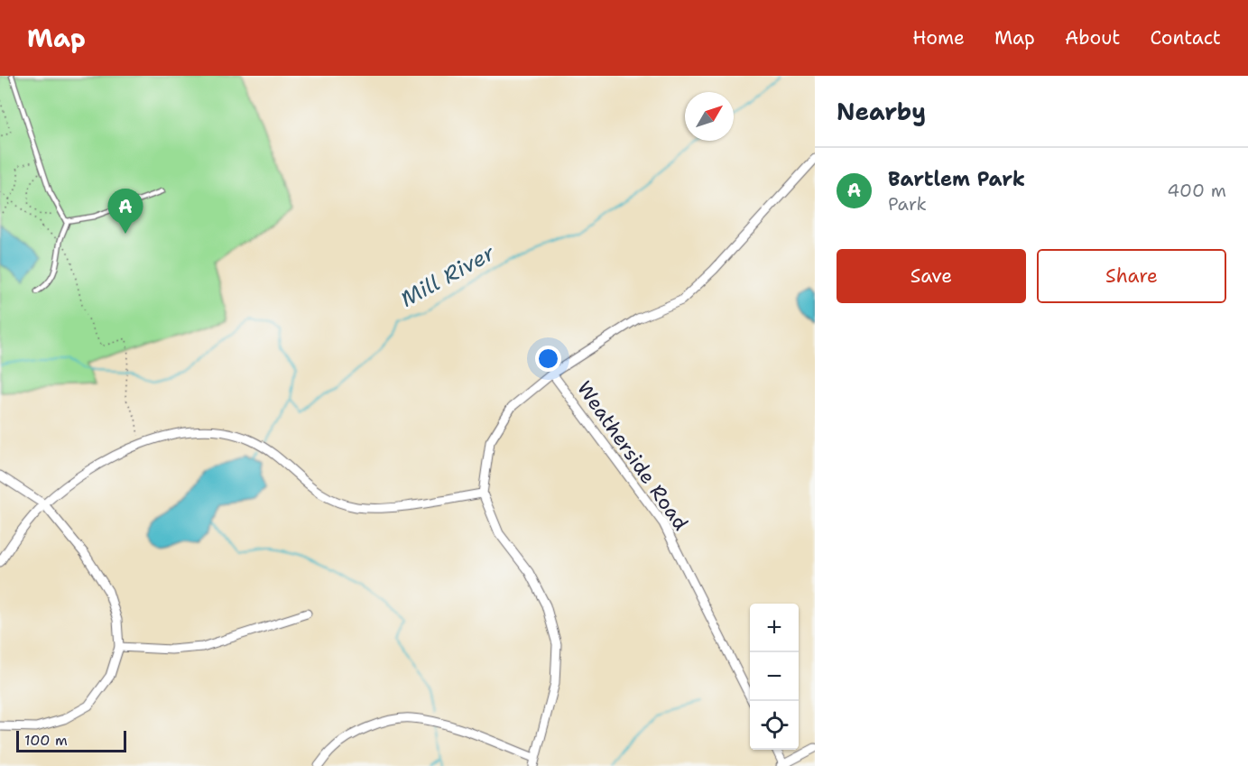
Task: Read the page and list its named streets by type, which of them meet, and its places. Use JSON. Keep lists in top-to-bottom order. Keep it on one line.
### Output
{"streets":{"street":["Weatherside Road"]},"water":["Mill River"],"scale_bar":"100 m","north":"top right","page":{"header":"Map","nav":["Home","Map","About","Contact"],"heading":"Nearby","list":[{"mark":"A","name":"Bartlem Park","note":"Park","value":"400 m"}],"pins":"A","buttons":["Save","Share"],"map_buttons":["+","−"],"scale":"100 m"}}
